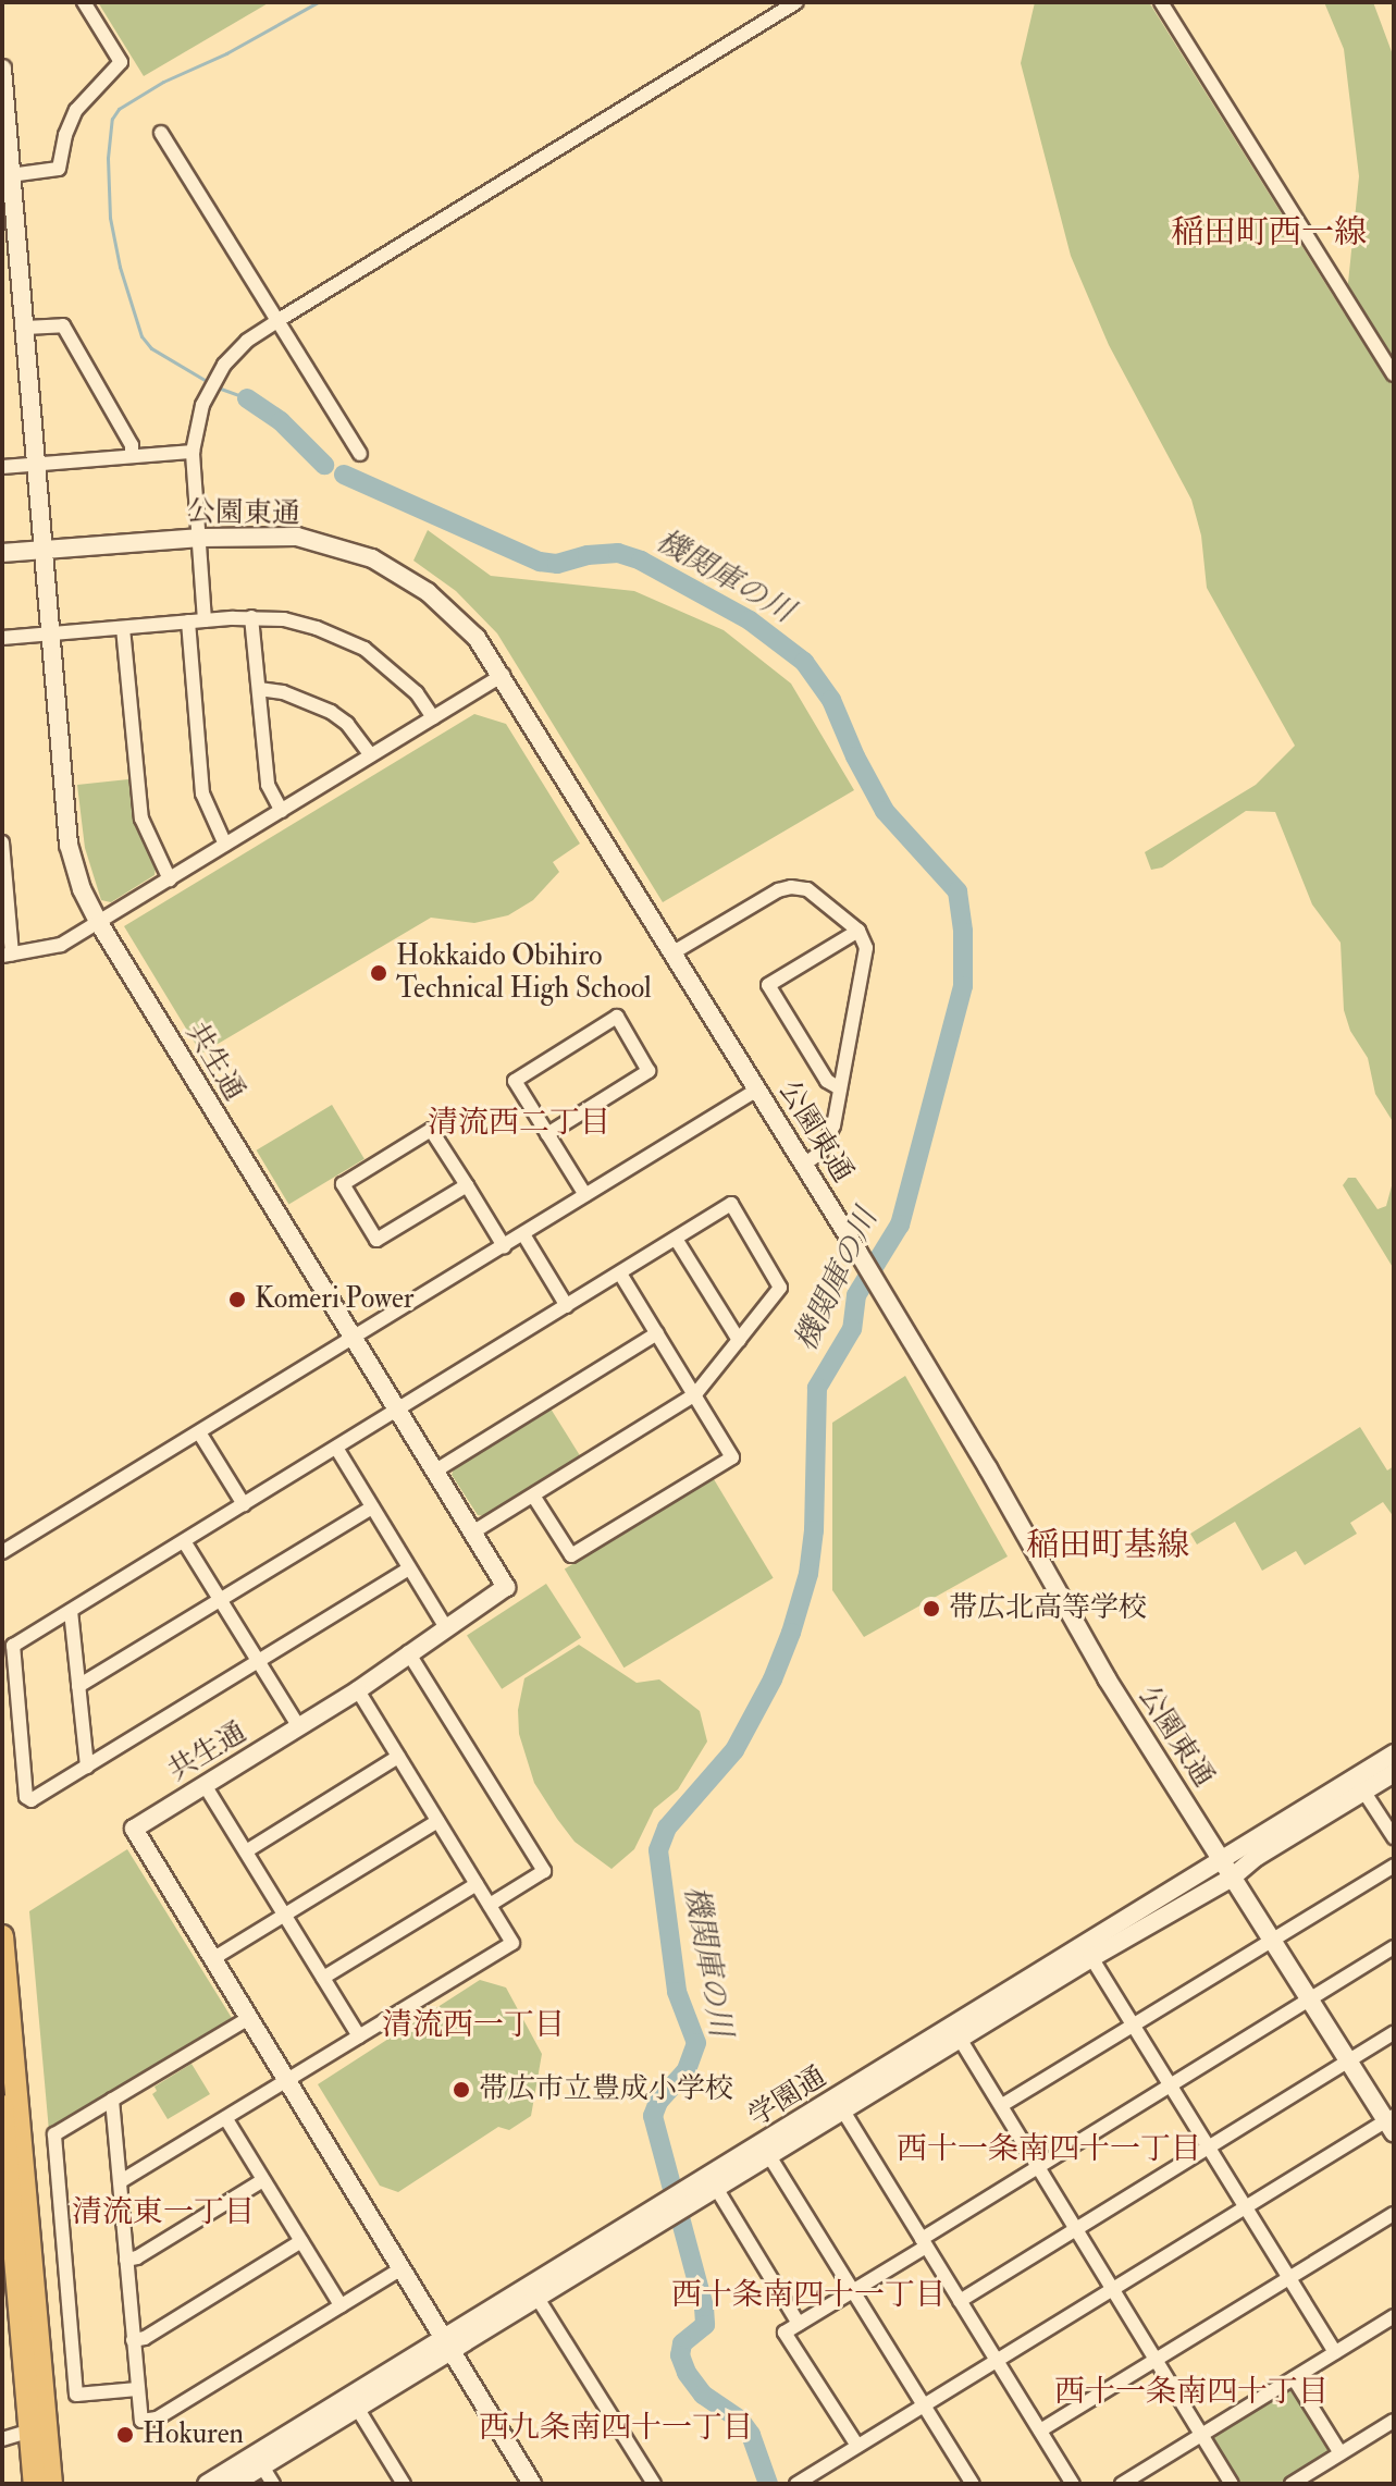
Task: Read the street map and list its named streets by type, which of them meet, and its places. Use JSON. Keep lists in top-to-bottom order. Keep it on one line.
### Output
{"streets":{"street":["公園東通","共生通","学園通"]},"crossings":[["公園東通","共生通"],["公園東通","学園通"]],"districts":["稲田町西一線","清流西二丁目","稲田町基線","清流西一丁目","西十一条南四十一丁目","清流東一丁目","西十条南四十一丁目","西十一条南四十丁目","西九条南四十一丁目"],"water":["機関庫の川"],"places":["Hokkaido Obihiro Technical High School","Komeri Power","帯広北高等学校","帯広市立豊成小学校","Hokuren"]}
